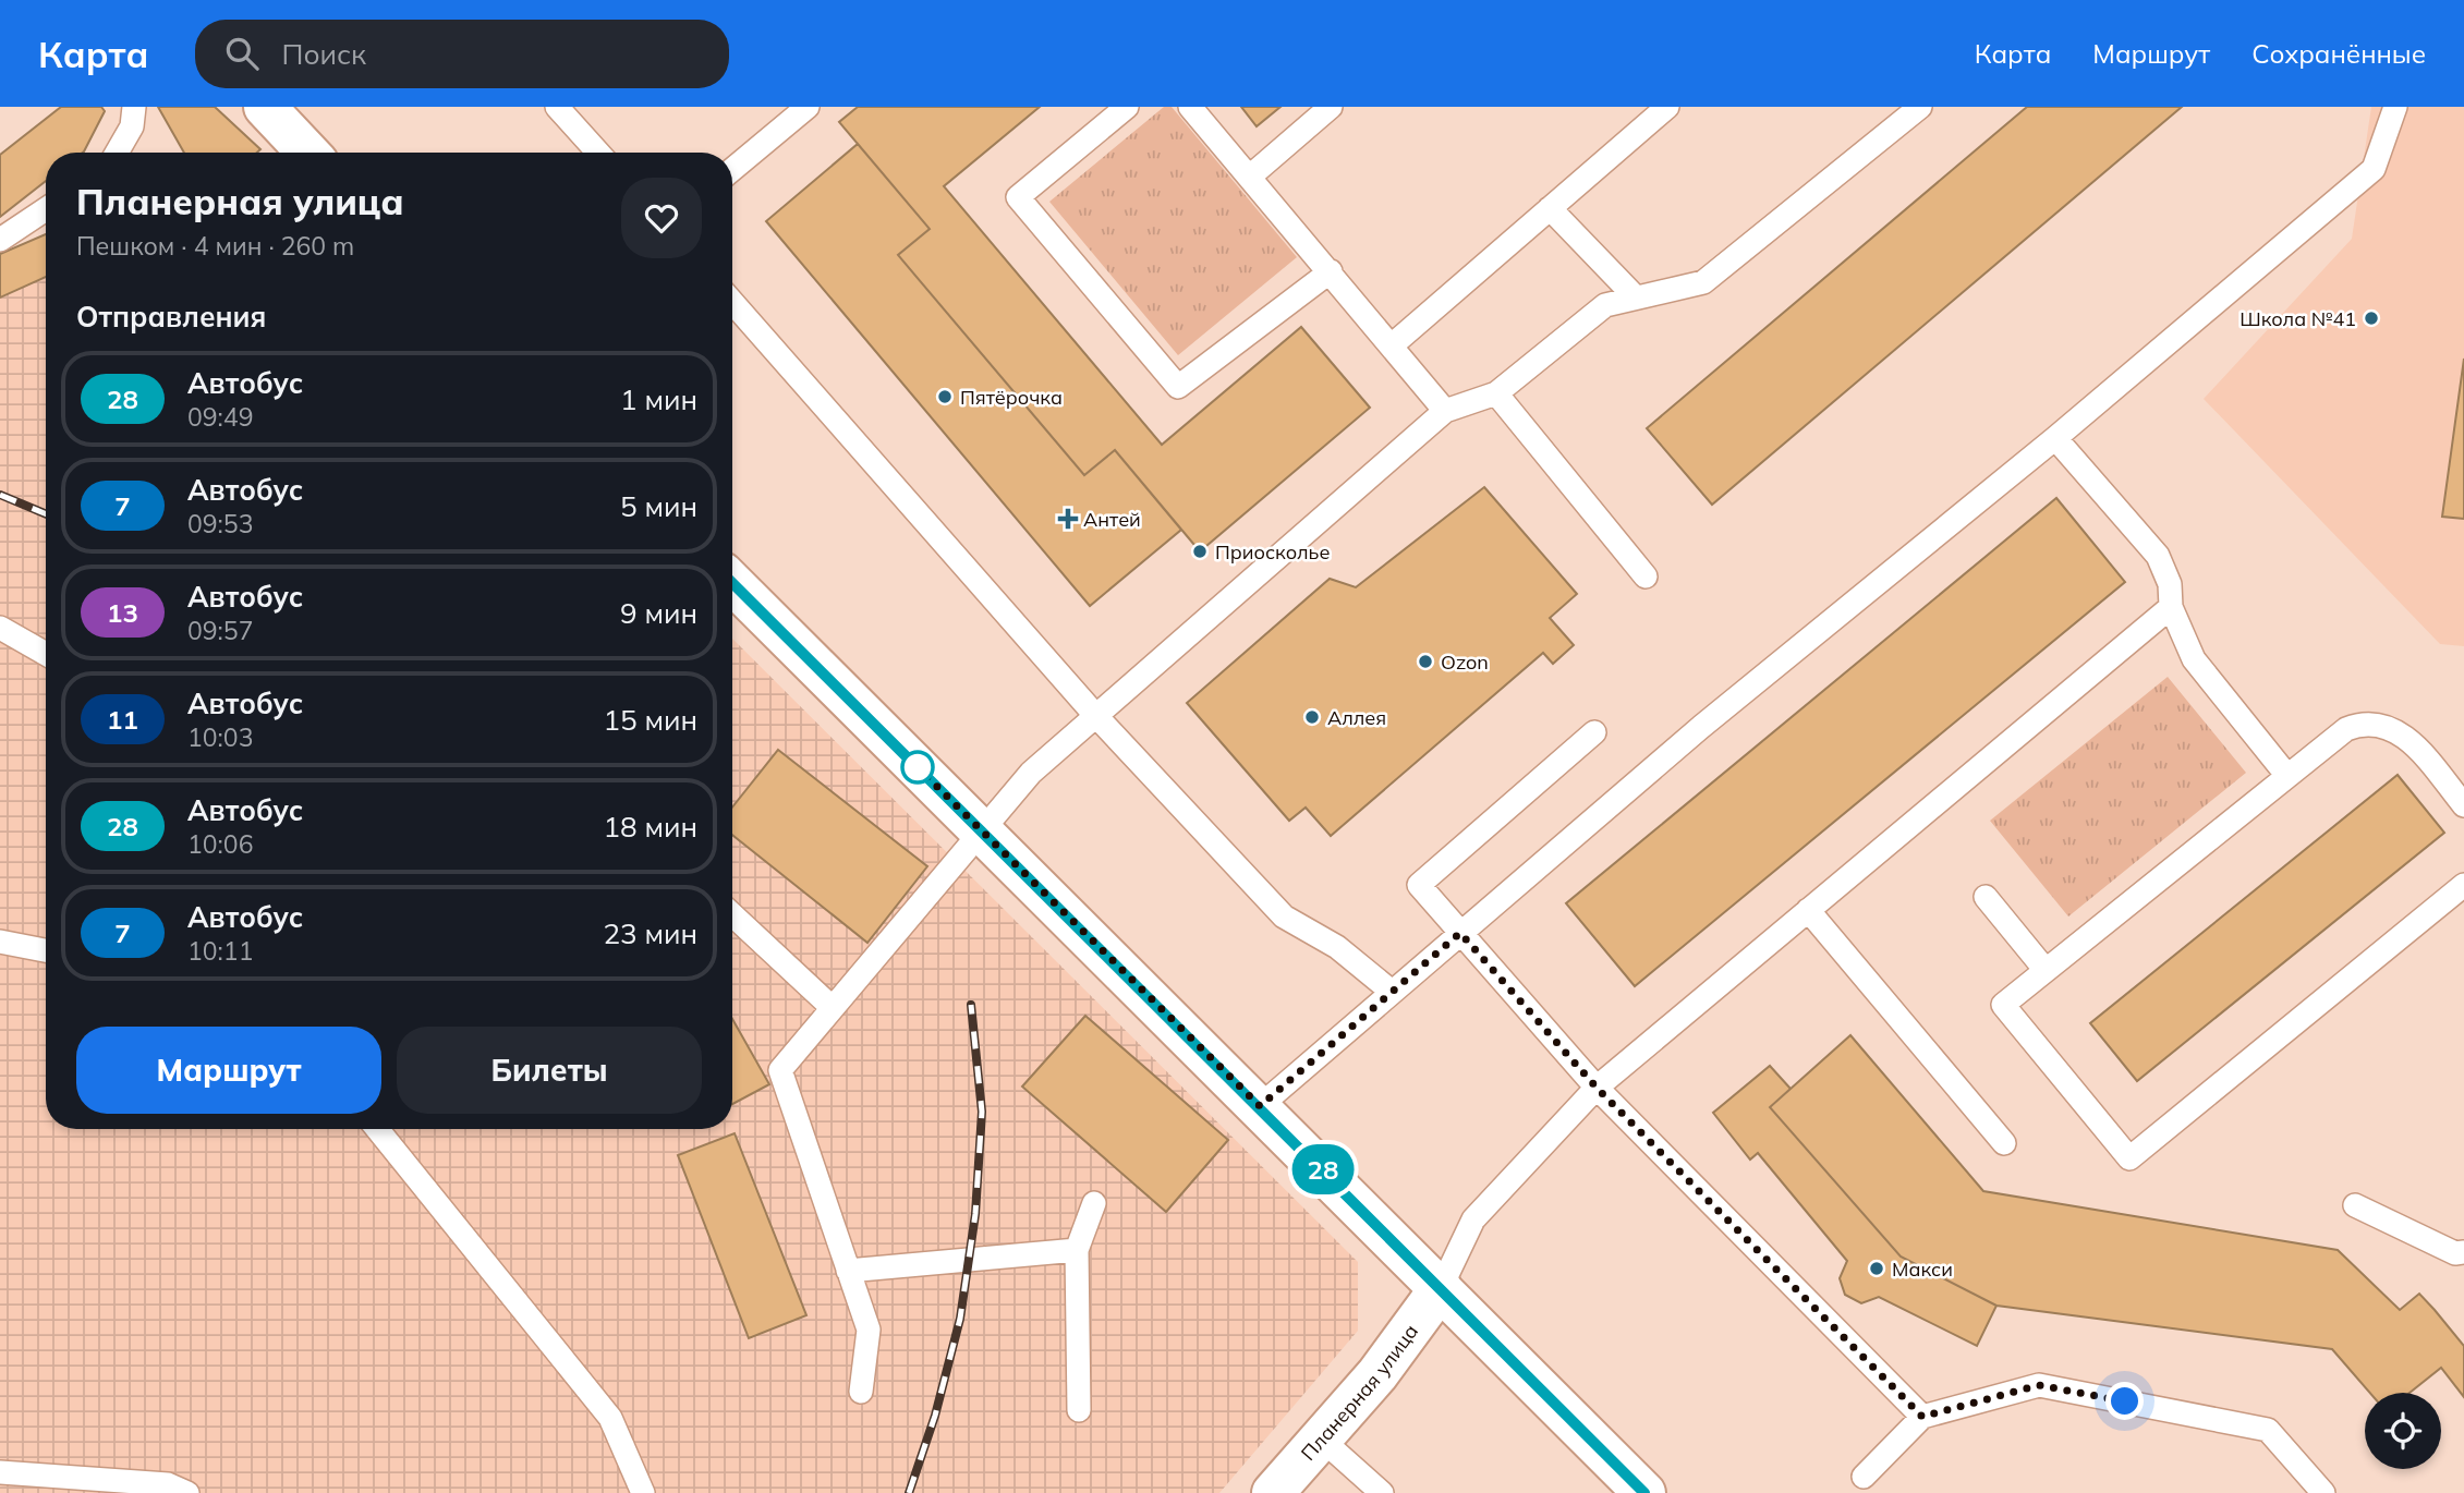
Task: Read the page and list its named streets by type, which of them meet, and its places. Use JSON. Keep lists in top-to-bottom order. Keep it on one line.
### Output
{"streets":{"street":["Планерная улица"]},"places":{"other":["Школа №41","Пятёрочка","Приосколье","Ozon","Аллея","Макси"],"health":["Антей"]},"lines":["bus line 28"],"page":{"header":"Карта","search":"Поиск","nav":["Карта","Маршрут","Сохранённые"],"on_map":"28","heading":[["Планерная улица","Пешком · 4 мин · 260 m"],"Отправления"],"list":[{"mark":"28","name":"Автобус","note":"09:49","value":"1 мин"},{"mark":"7","name":"Автобус","note":"09:53","value":"5 мин"},{"mark":"13","name":"Автобус","note":"09:57","value":"9 мин"},{"mark":"11","name":"Автобус","note":"10:03","value":"15 мин"},{"mark":"28","name":"Автобус","note":"10:06","value":"18 мин"},{"mark":"7","name":"Автобус","note":"10:11","value":"23 мин"}],"buttons":["Маршрут","Билеты"]}}
